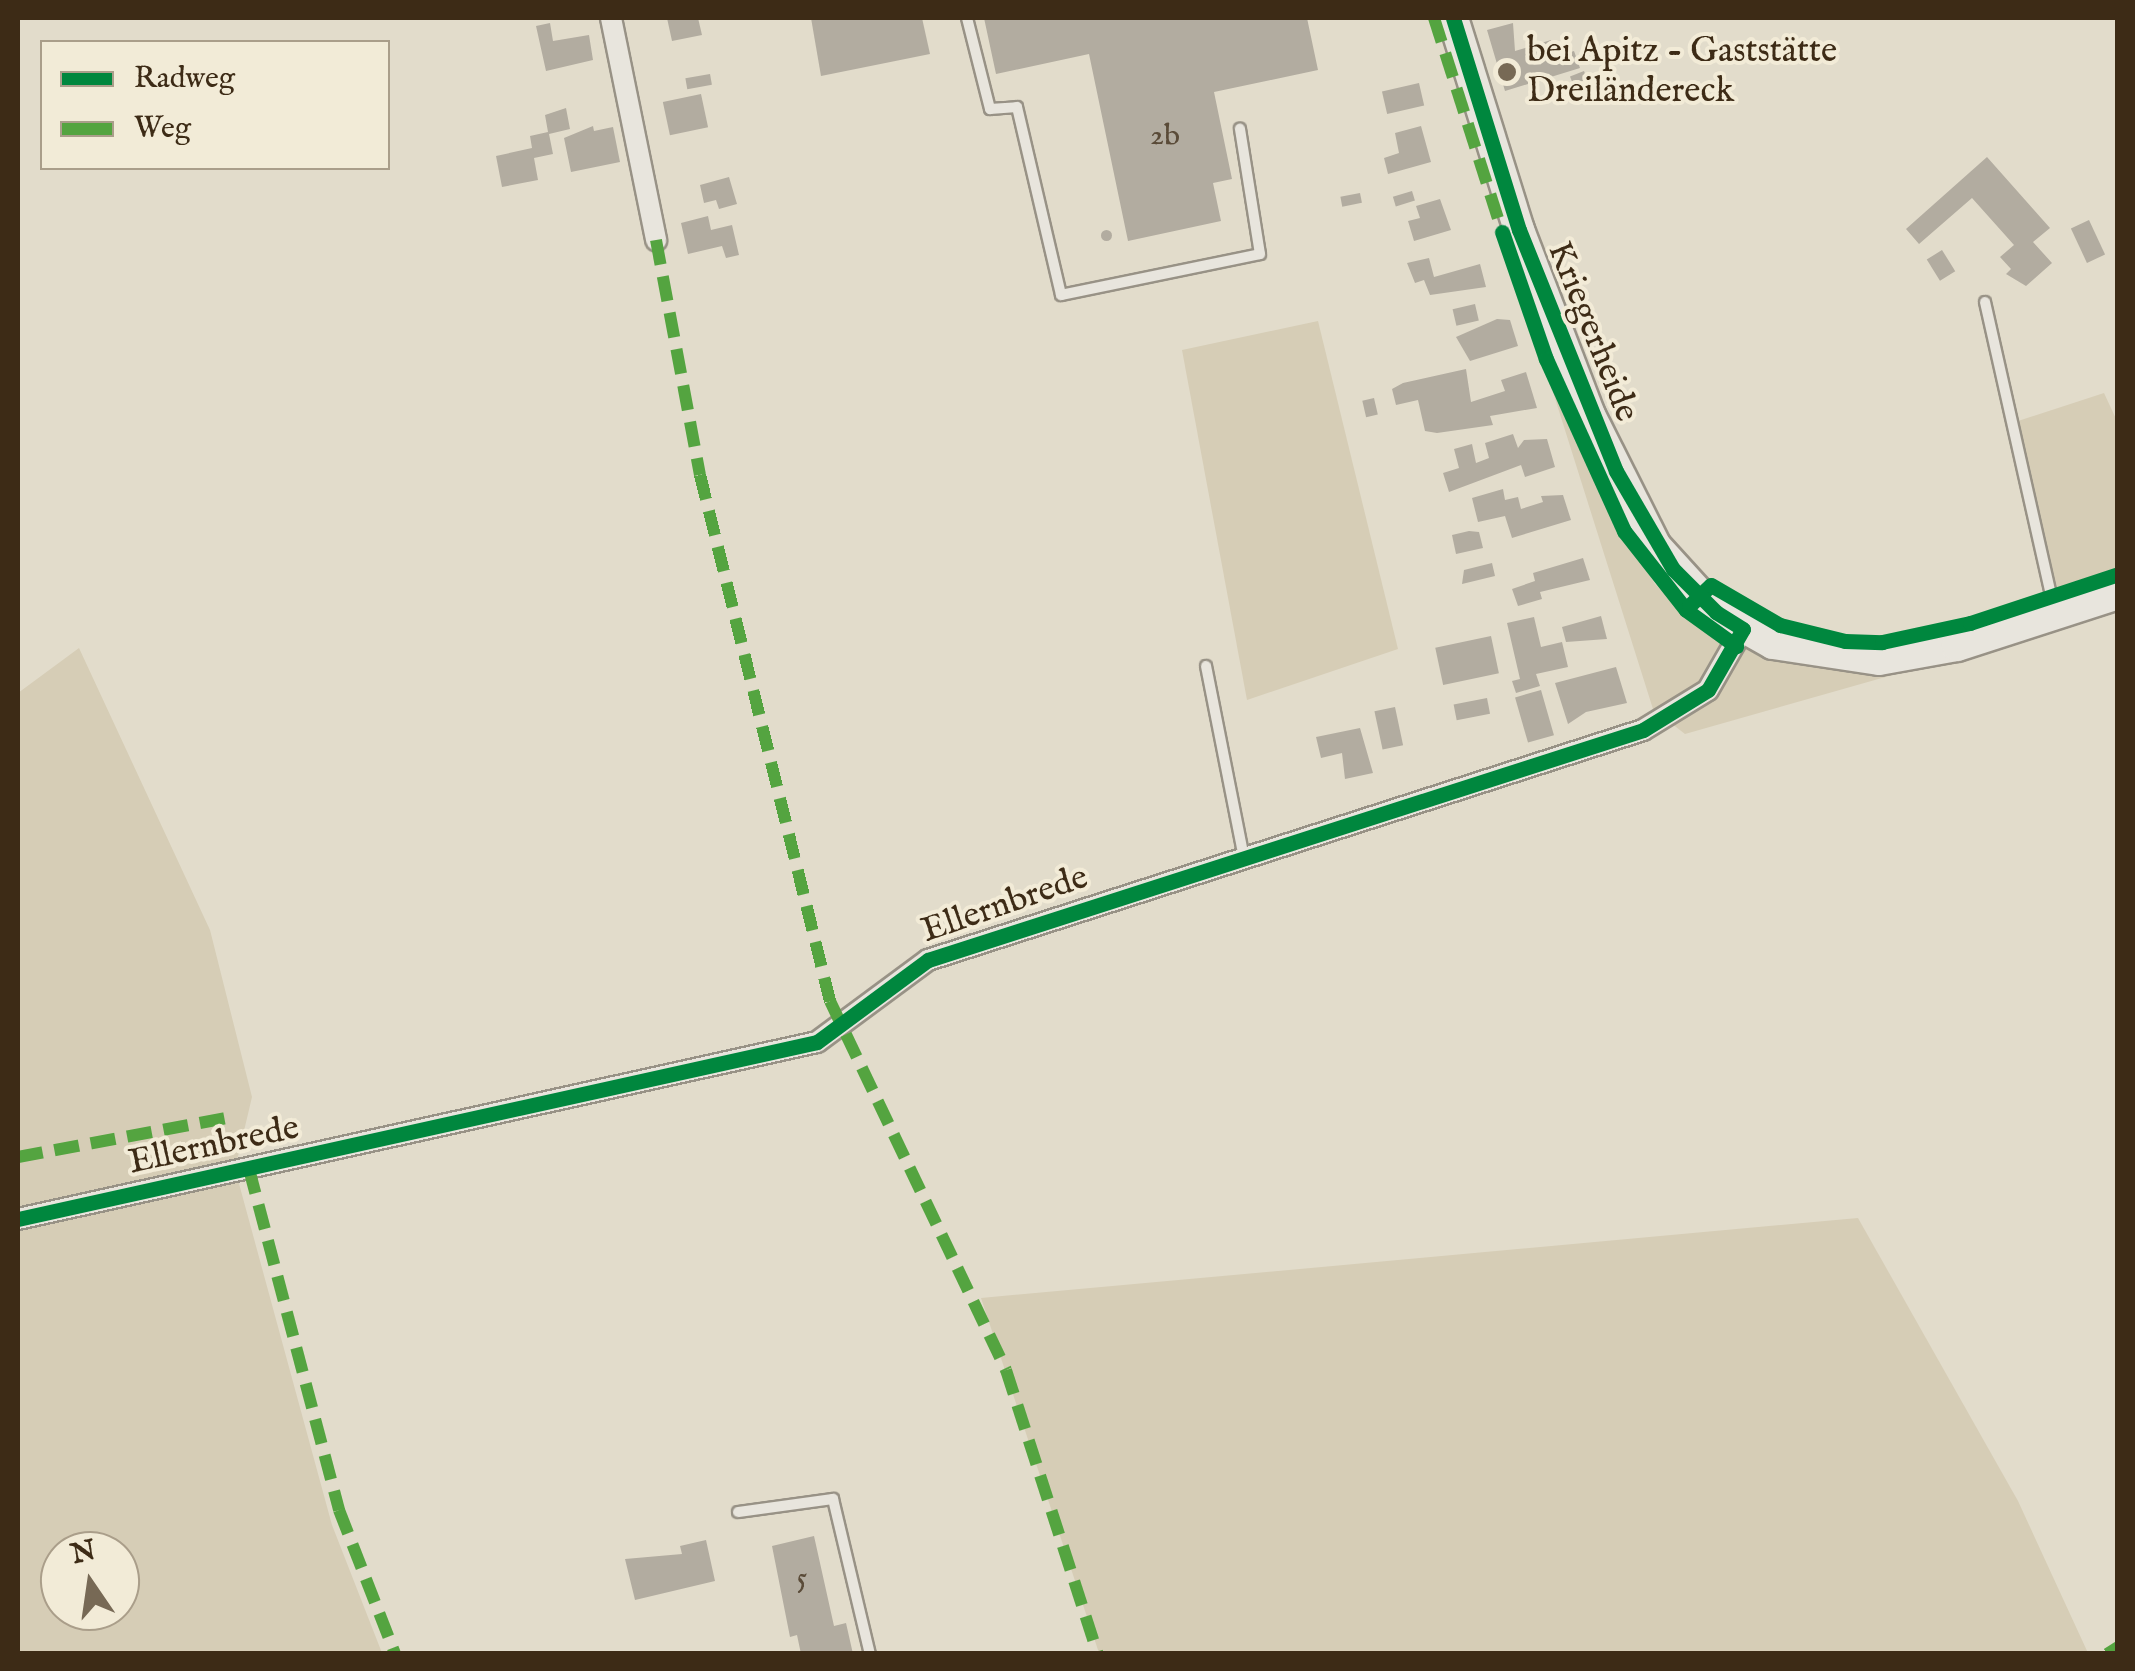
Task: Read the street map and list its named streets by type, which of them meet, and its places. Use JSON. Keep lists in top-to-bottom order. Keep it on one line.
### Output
{"streets":{"street":["Kriegerheide","Ellernbrede"]},"crossings":[["Kriegerheide","Ellernbrede"]],"places":["bei Apitz - Gaststätte Dreiländereck"],"house_numbers":["2b","5"],"legend":["Radweg","Weg"],"north":"top"}
